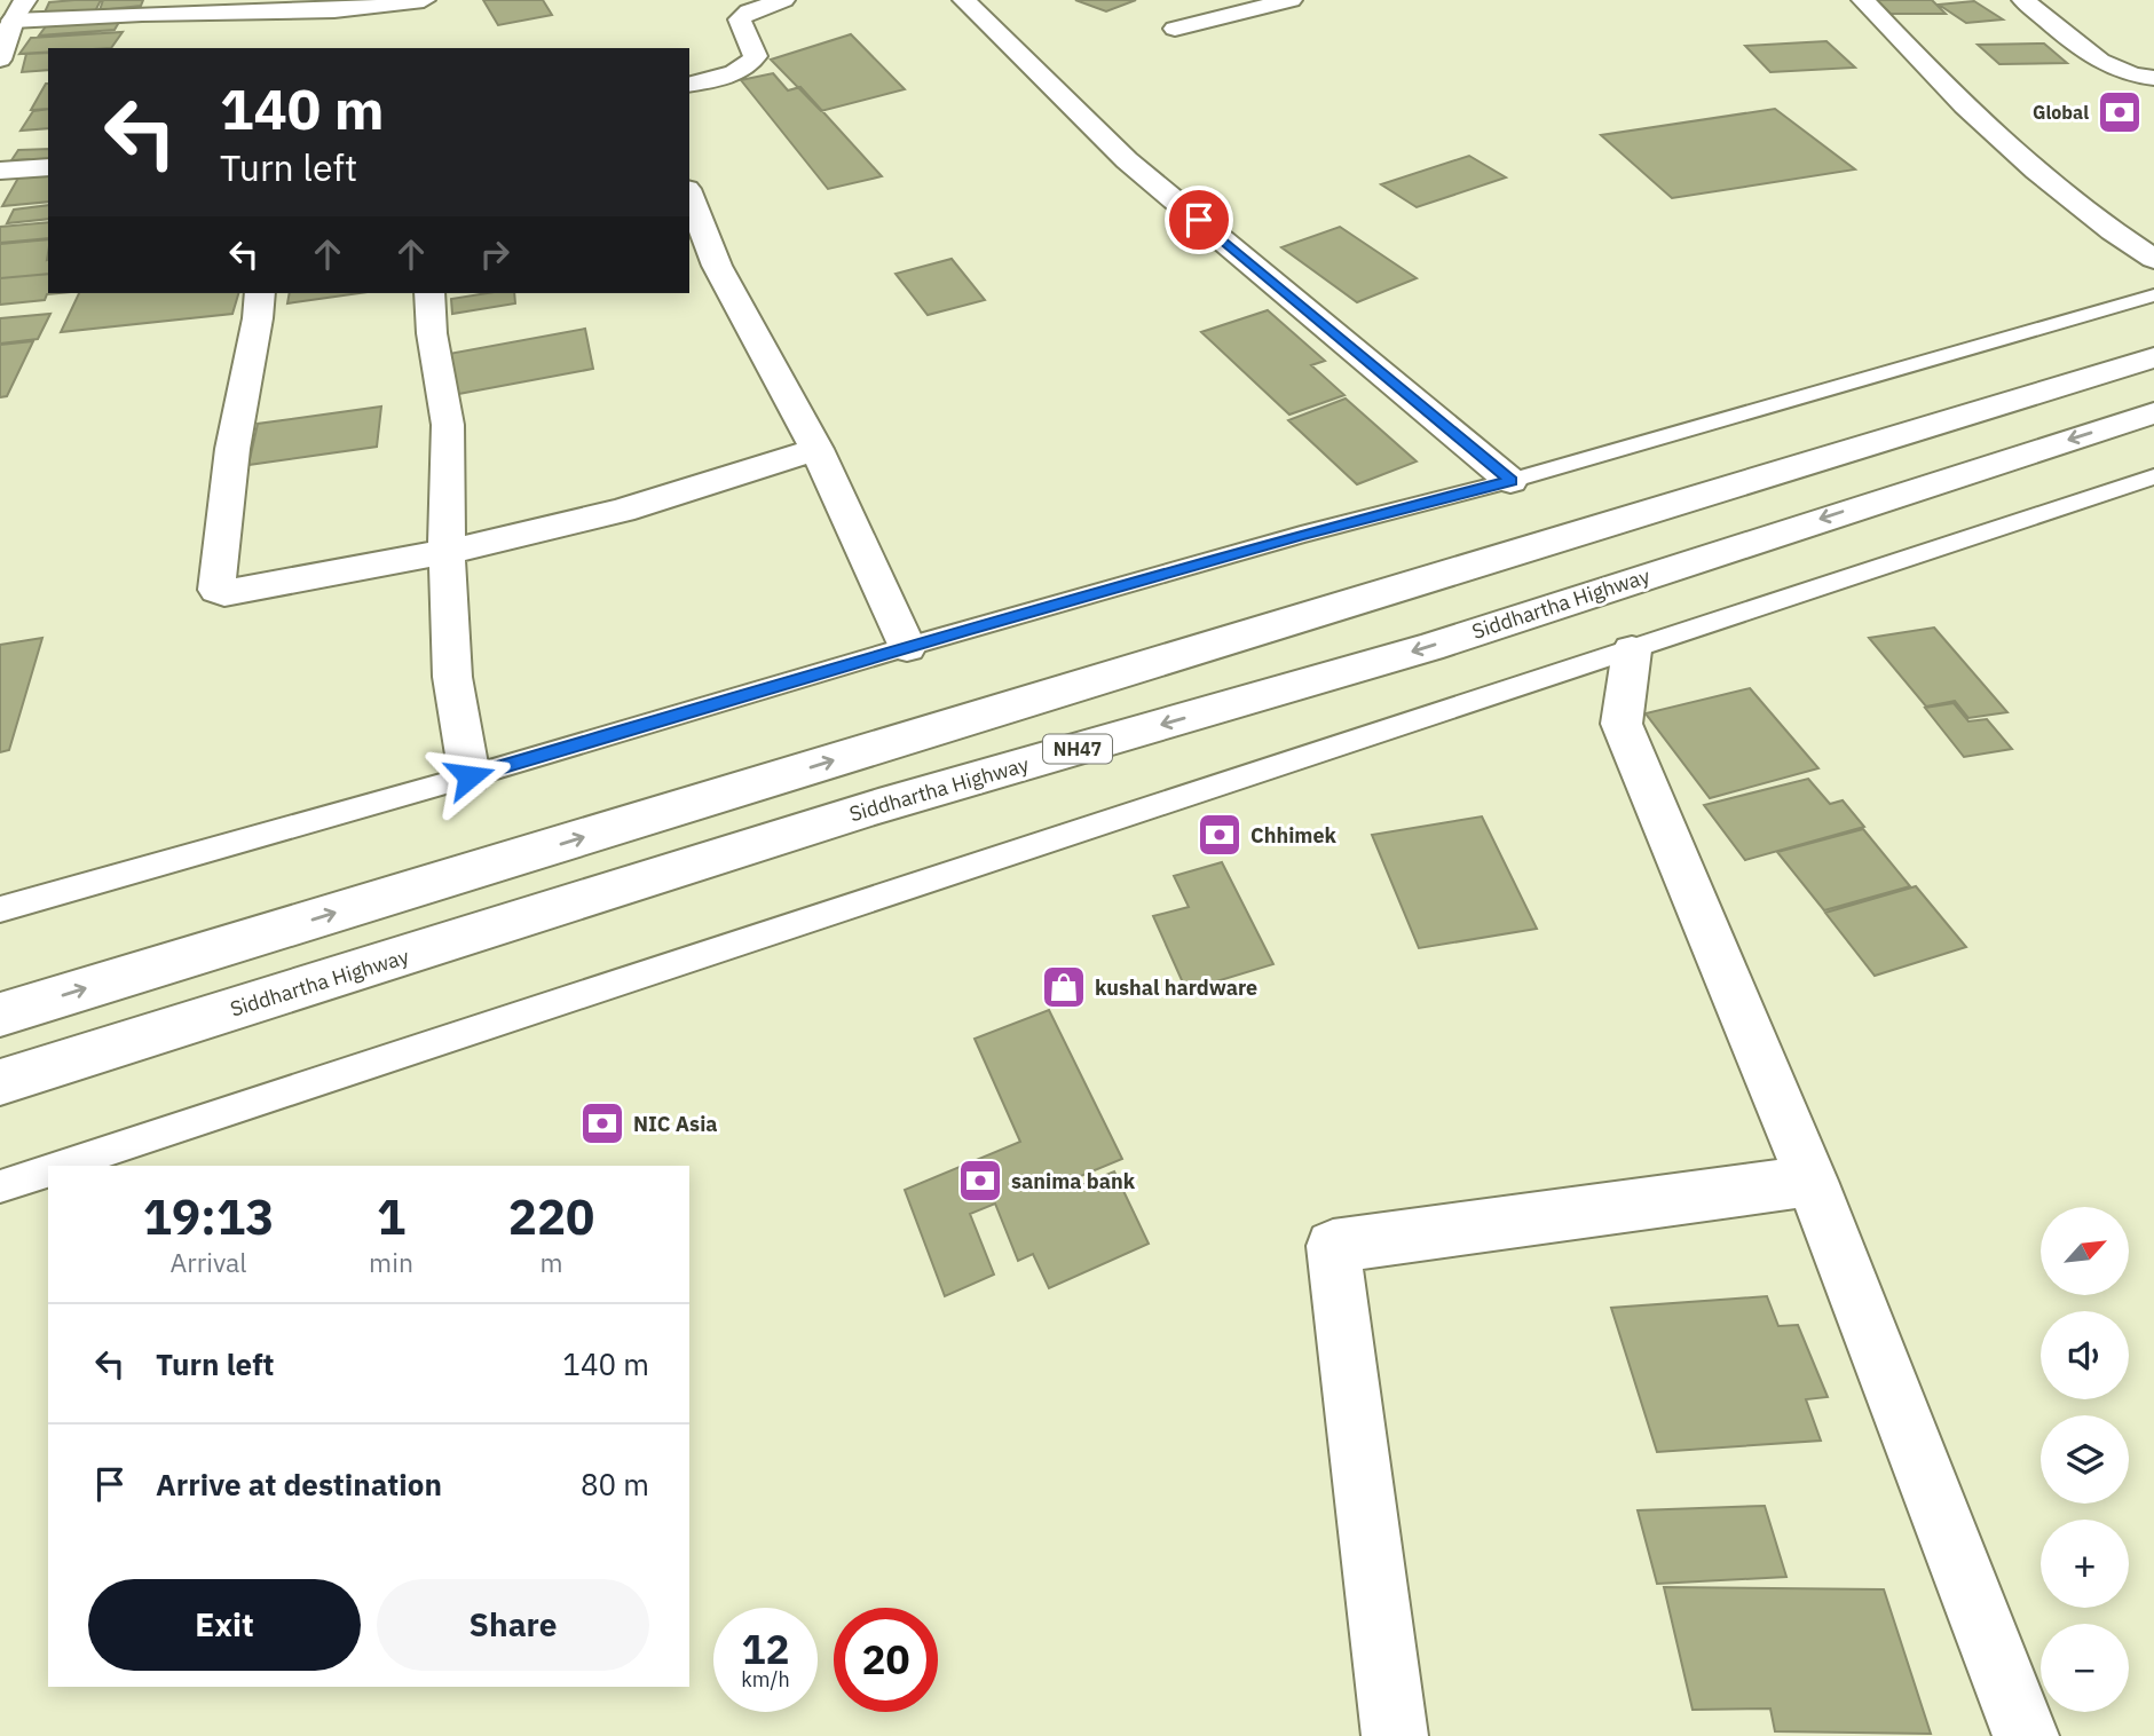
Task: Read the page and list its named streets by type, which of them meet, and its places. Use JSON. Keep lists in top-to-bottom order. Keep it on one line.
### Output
{"streets":{"main road":["Siddhartha Highway","NH47"]},"places":{"bank":["Global","Chhimek","NIC Asia","sanima bank"],"shop":["kushal hardware"]},"north":"top right","page":{"turn":["140 m","Turn left"],"eta":["19:13","Arrival","1","min","220","m"],"map_buttons":["+","−"],"list":[{"name":"Turn left","value":"140 m"},{"name":"Arrive at destination","value":"80 m"}],"buttons":["Exit","Share"],"speed":"12 km/h","limit":"20"}}
